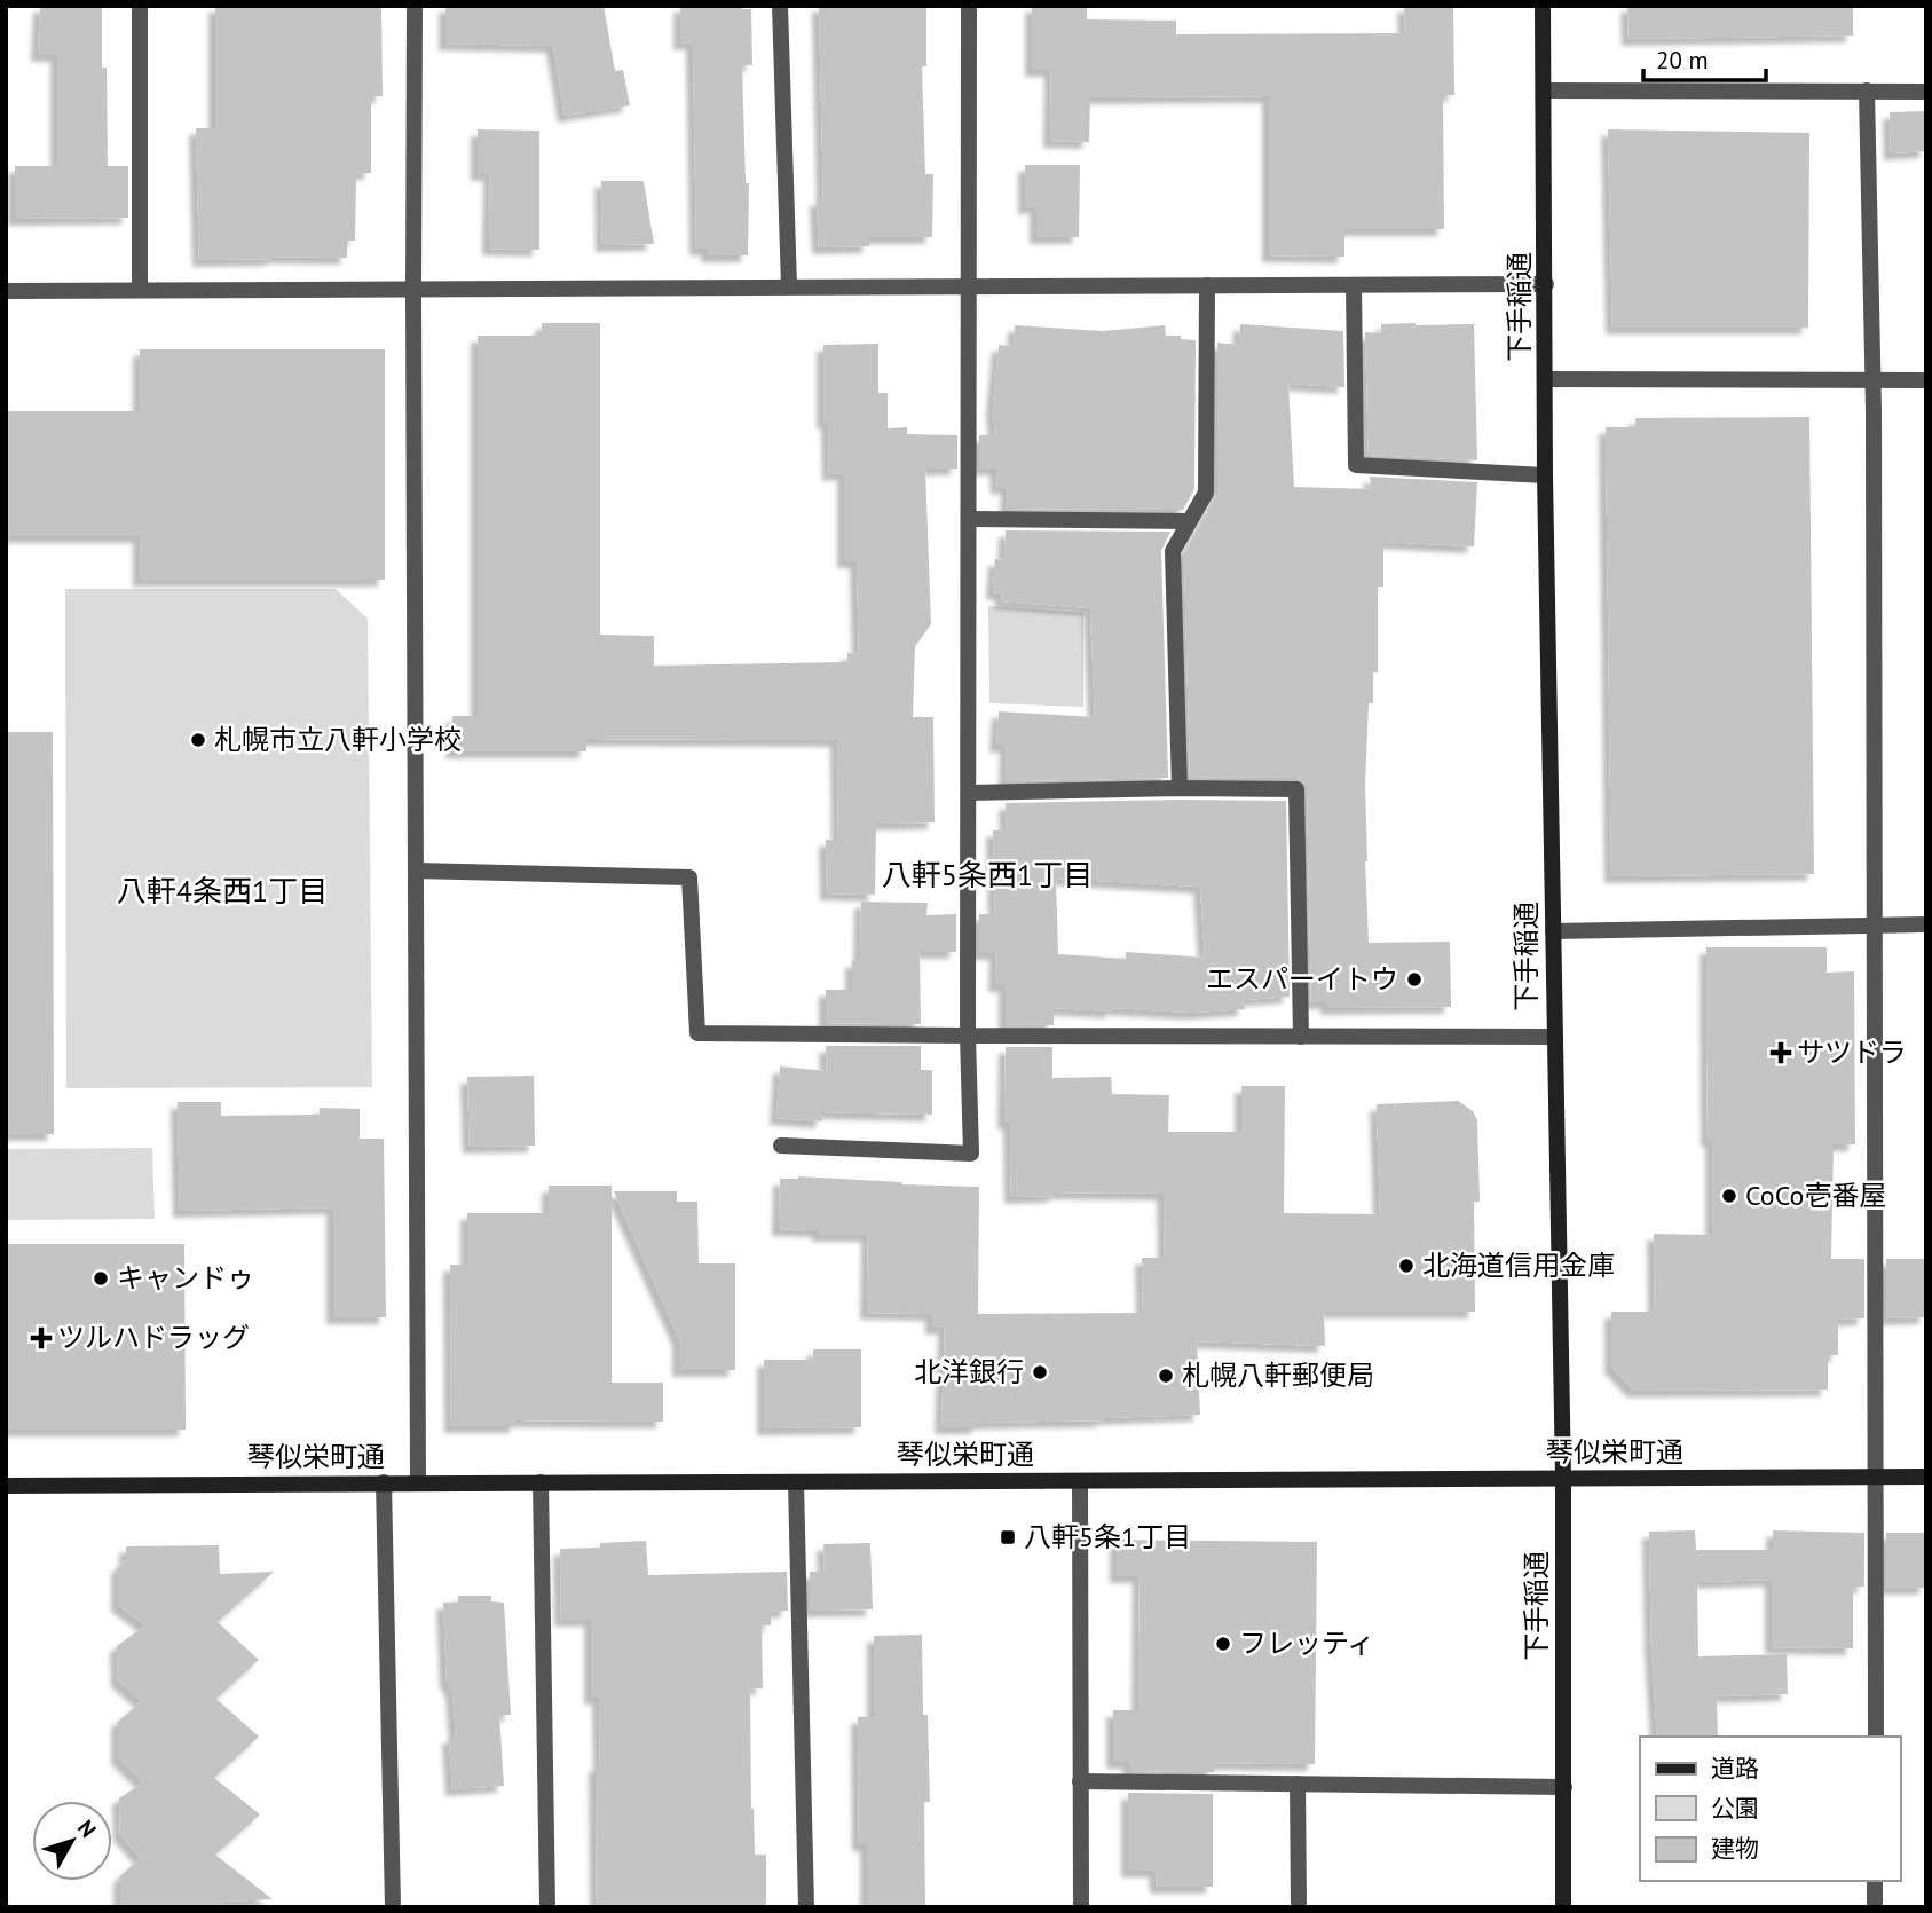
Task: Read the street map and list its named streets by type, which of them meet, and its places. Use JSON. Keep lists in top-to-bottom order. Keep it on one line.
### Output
{"streets":{"main road":["下手稲通","琴似栄町通"]},"crossings":[["下手稲通","琴似栄町通"]],"districts":["八軒5条西1丁目","八軒4条西1丁目"],"places":{"other":["札幌市立八軒小学校","エスパーイトウ","CoCo壱番屋","北海道信用金庫","キャンドゥ","北洋銀行","札幌八軒郵便局","フレッティ"],"health":["サツドラ","ツルハドラッグ"],"transit":["八軒5条1丁目"]},"legend":["道路","公園","建物"],"scale_bar":"20 m","north":"top right"}
